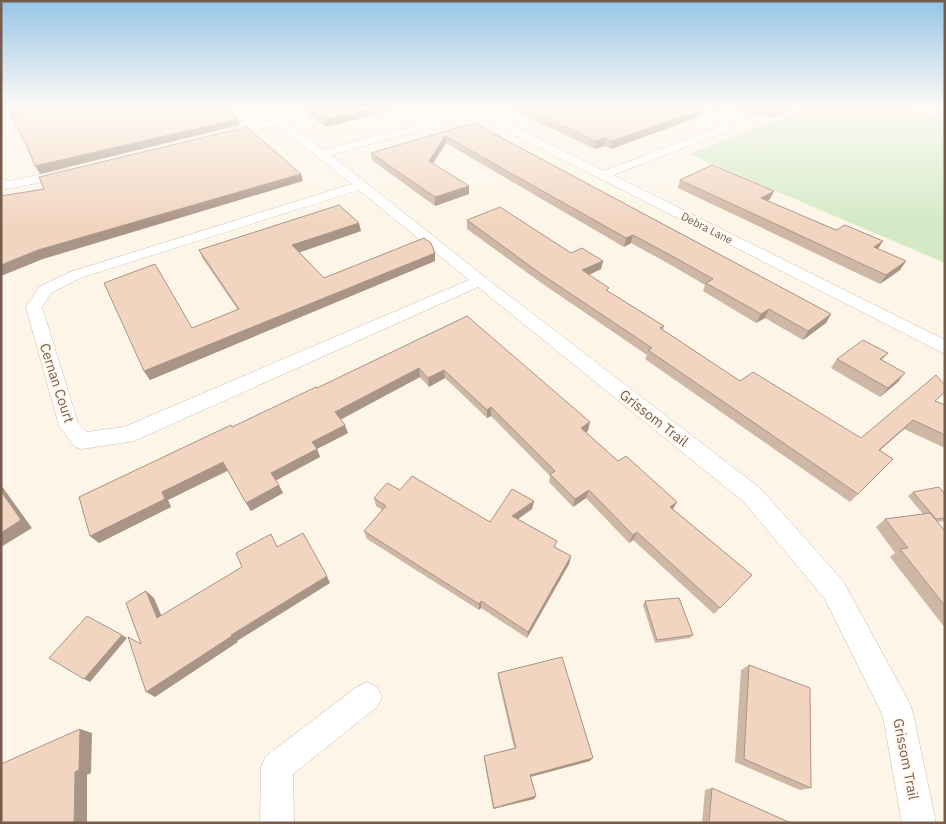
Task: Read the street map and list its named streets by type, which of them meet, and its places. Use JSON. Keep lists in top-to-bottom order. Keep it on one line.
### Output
{"streets":{"street":["Debra Lane","Cernan Court","Grissom Trail"]},"crossings":[["Cernan Court","Grissom Trail"]]}
